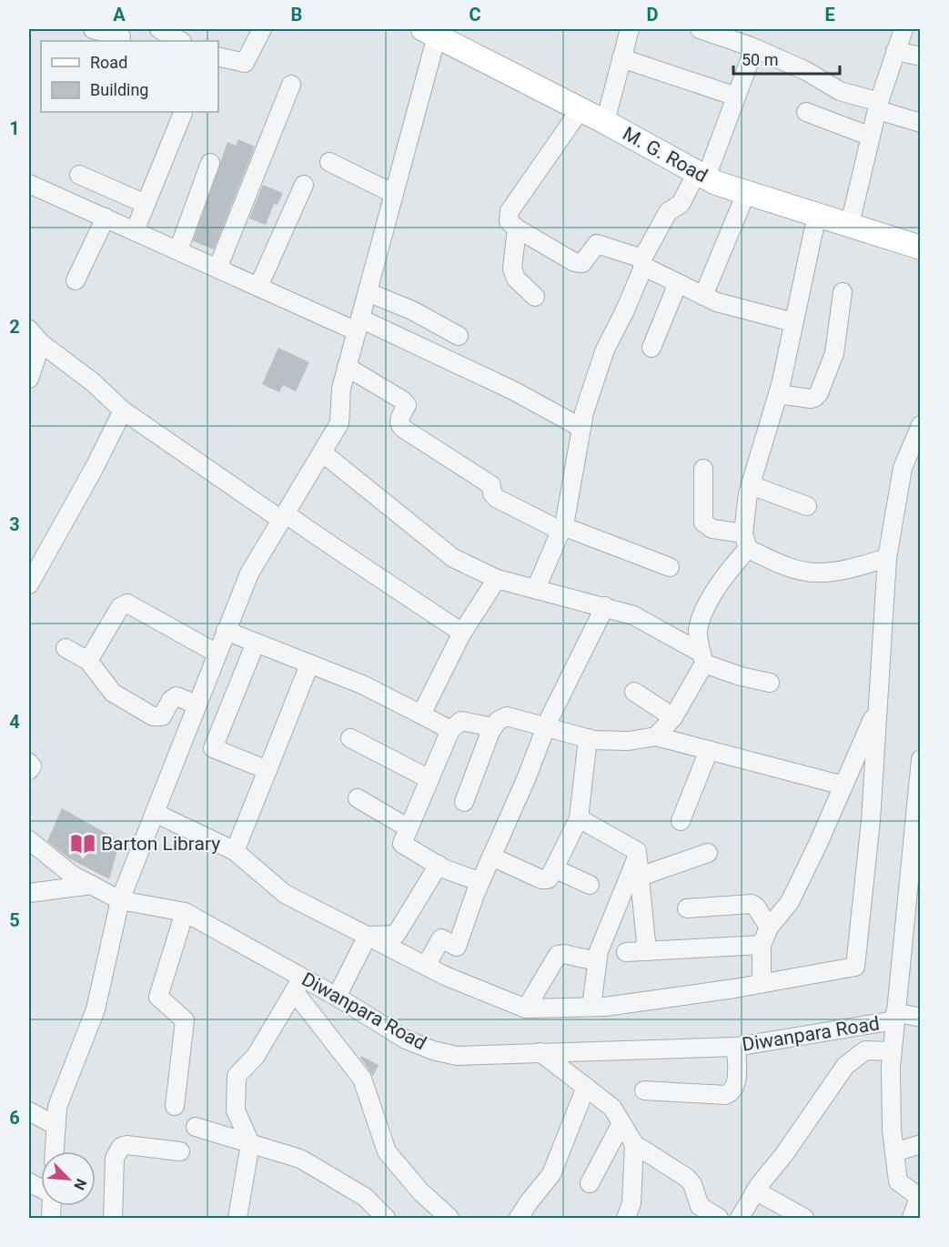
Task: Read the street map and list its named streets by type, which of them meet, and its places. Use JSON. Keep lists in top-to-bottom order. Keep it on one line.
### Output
{"streets":{"main road":["M. G. Road"],"street":["Diwanpara Road"]},"places":{"library":["Barton Library"]},"legend":["Road","Building"],"scale_bar":"50 m","north":"bottom right","grid":{"columns":["A","B","C","D","E"],"rows":["1","2","3","4","5","6"]}}
